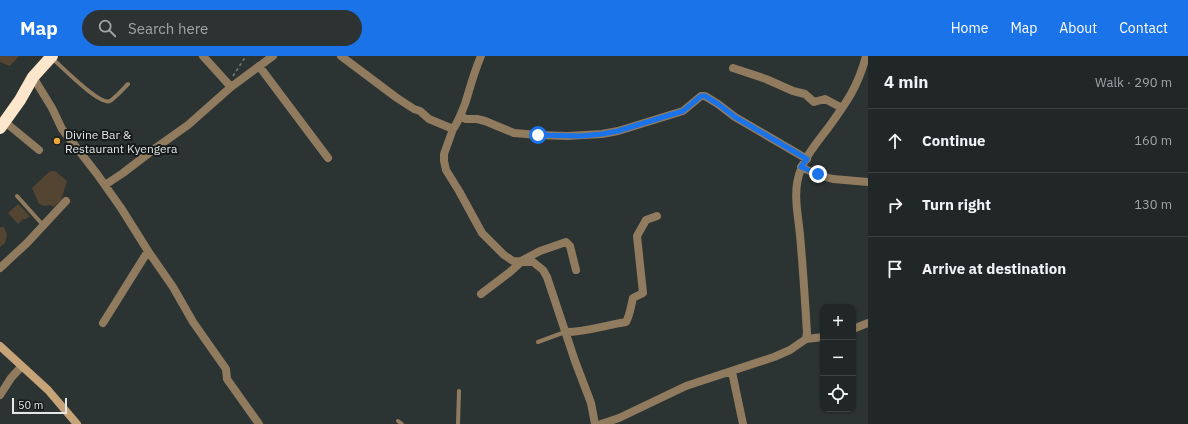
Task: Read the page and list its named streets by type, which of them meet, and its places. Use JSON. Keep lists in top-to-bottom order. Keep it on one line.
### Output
{"places":["Divine Bar & Restaurant Kyengera"],"scale_bar":"50 m","page":{"header":"Map","search":"Search here","nav":["Home","Map","About","Contact"],"heading":["4 min","Walk · 290 m"],"list":[["Continue","160 m"],["Turn right","130 m"],"Arrive at destination"],"map_buttons":["+","−"],"scale":"50 m"}}
